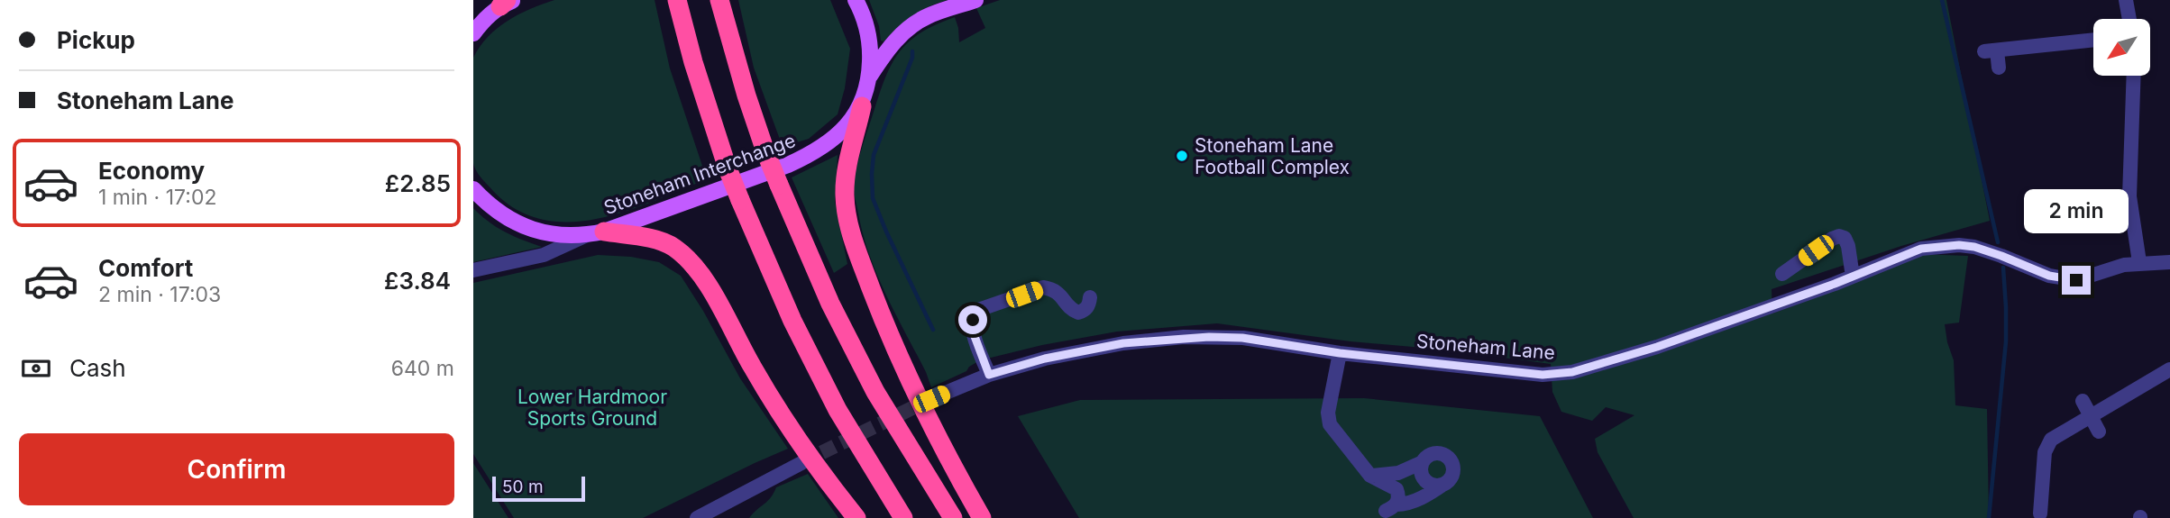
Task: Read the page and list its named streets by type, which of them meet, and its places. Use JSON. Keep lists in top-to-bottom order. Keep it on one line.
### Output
{"streets":{"main road":["Stoneham Interchange"],"street":["Stoneham Lane"]},"parks":["Lower Hardmoor Sports Ground"],"places":["Stoneham Lane Football Complex"],"scale_bar":"50 m","north":"bottom left","page":{"banner":["Pickup","Stoneham Lane"],"list":[{"name":"Economy","note":"1 min · 17:02","value":"£2.85"},{"name":"Comfort","note":"2 min · 17:03","value":"£3.84"}],"bubble":"2 min","pay":["Cash","640 m"],"buttons":"Confirm","scale":"50 m"}}
